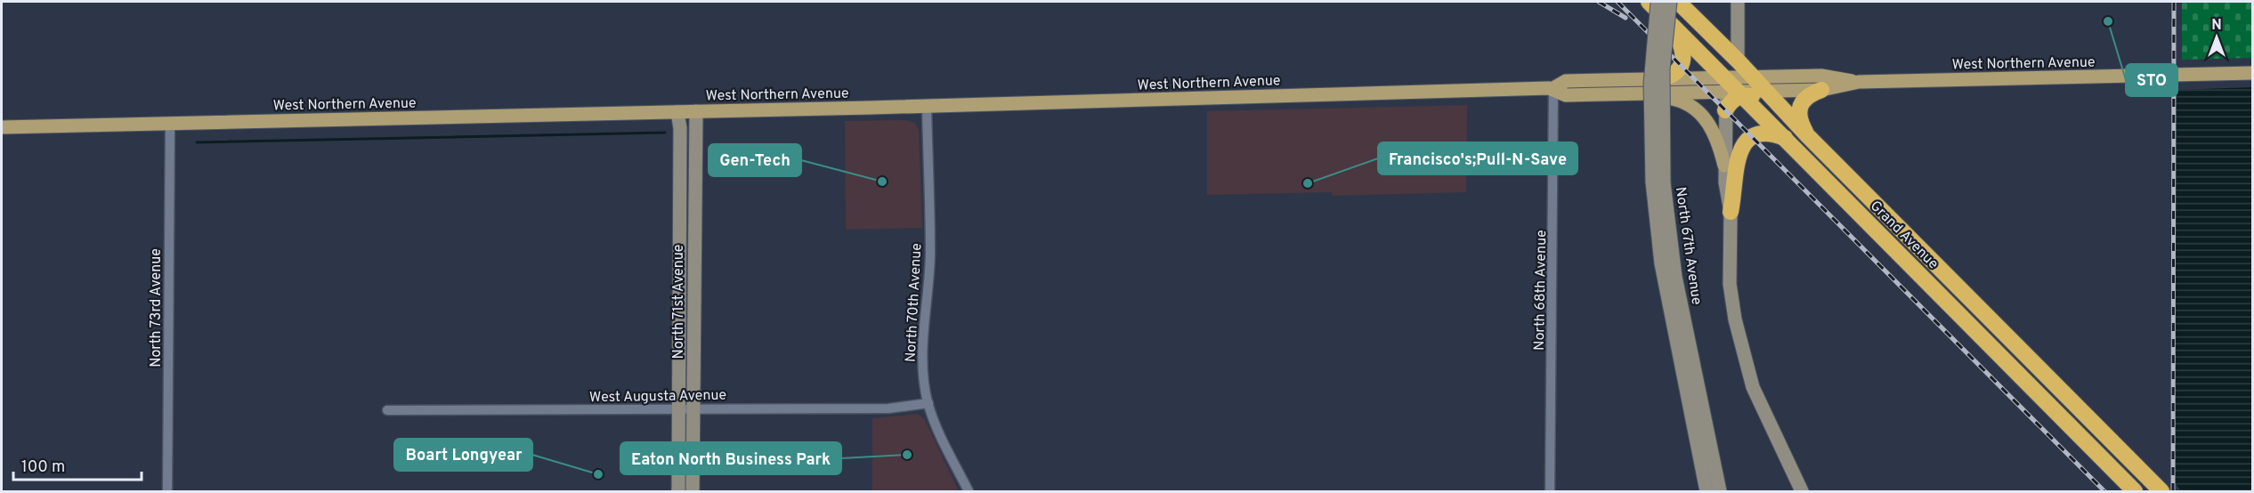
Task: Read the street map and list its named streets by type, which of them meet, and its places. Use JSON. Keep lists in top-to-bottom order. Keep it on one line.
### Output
{"streets":{"highway":["Grand Avenue"],"main road":["West Northern Avenue","North 67th Avenue","North 71st Avenue"],"street":["North 68th Avenue","North 70th Avenue","North 73rd Avenue","West Augusta Avenue"]},"crossings":[["West Northern Avenue","Grand Avenue"],["West Northern Avenue","North 68th Avenue"],["West Northern Avenue","North 71st Avenue"],["West Northern Avenue","North 70th Avenue"],["West Northern Avenue","North 73rd Avenue"],["Grand Avenue","North 67th Avenue"],["North 71st Avenue","West Augusta Avenue"],["North 70th Avenue","West Augusta Avenue"]],"places":["STO","Gen-Tech","Francisco's;Pull-N-Save","Eaton North Business Park","Boart Longyear"],"scale_bar":"100 m","north":"top"}
